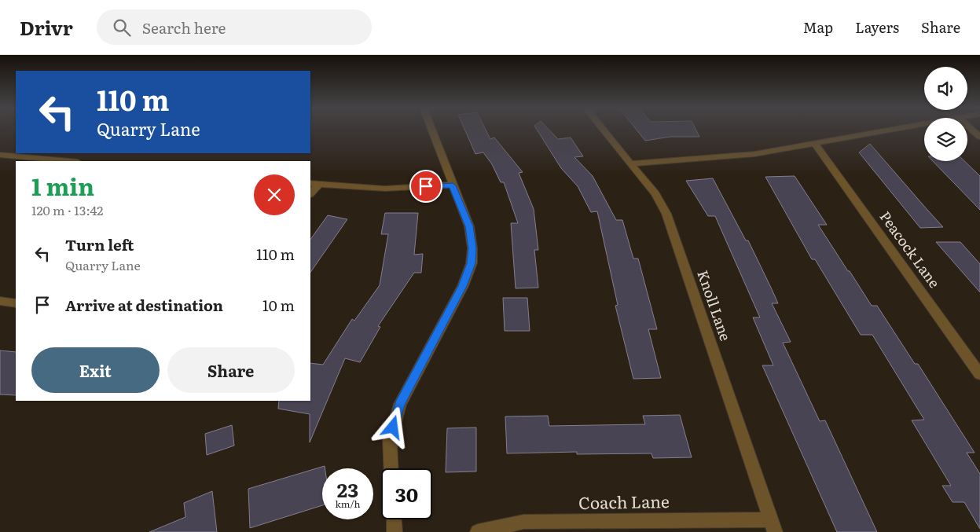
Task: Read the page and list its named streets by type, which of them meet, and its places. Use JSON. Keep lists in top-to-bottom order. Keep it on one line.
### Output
{"streets":{"street":["Peacock Lane","Knoll Lane","Coach Lane"]},"crossings":[["Knoll Lane","Coach Lane"]],"page":{"header":"Drivr","search":"Search here","nav":["Map","Layers","Share"],"turn":["110 m","Quarry Lane"],"heading":["1 min","120 m · 13:42"],"list":[{"name":"Turn left","note":"Quarry Lane","value":"110 m"},{"name":"Arrive at destination","value":"10 m"}],"buttons":["Exit","Share"],"speed":"23 km/h","limit":"30"}}
